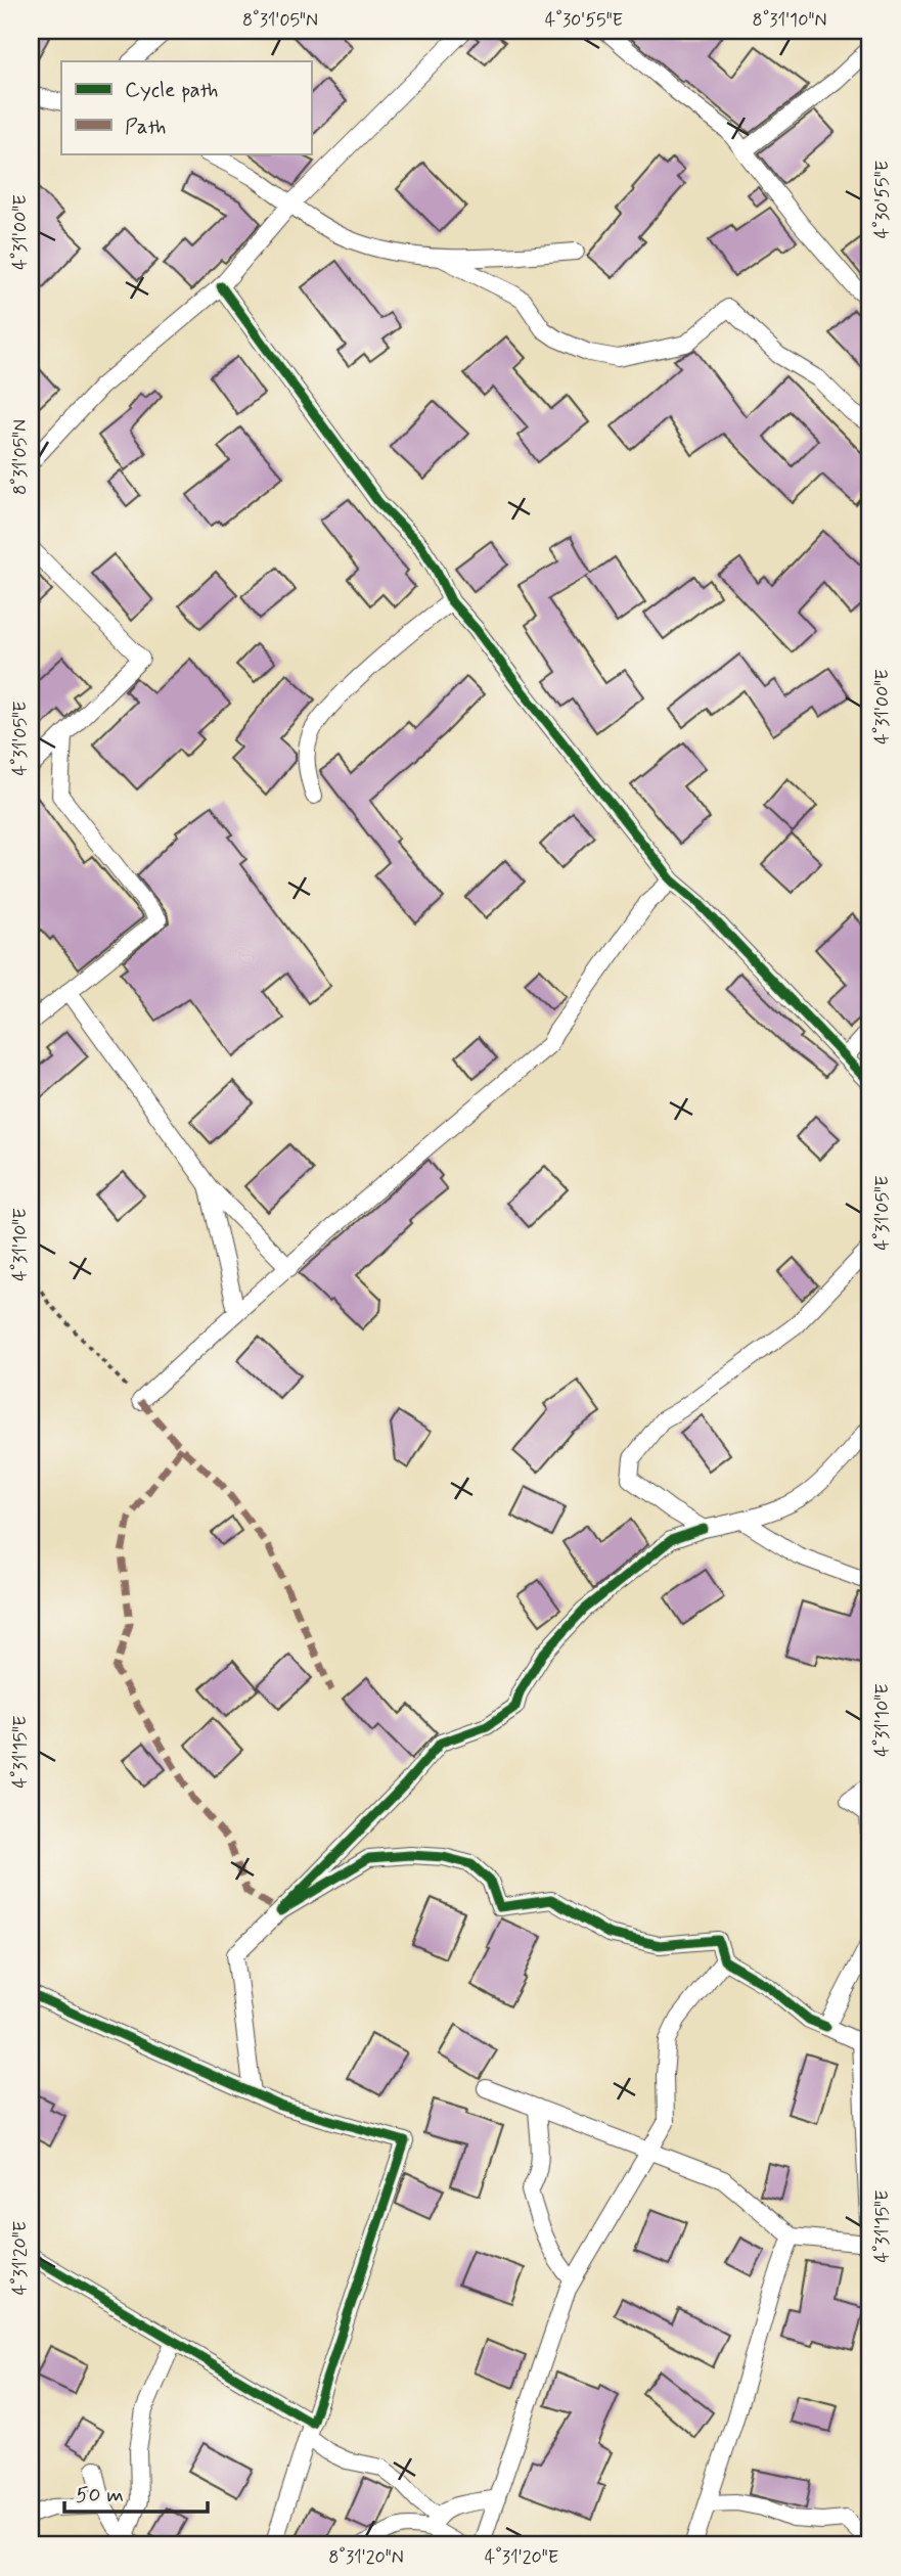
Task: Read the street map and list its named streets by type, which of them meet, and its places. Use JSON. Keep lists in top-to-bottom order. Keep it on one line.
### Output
{"legend":["Cycle path","Path"],"scale_bar":"50 m","coordinates":["8°31'05\"N","4°30'55\"E","8°31'10\"N","4°31'00\"E","4°31'05\"E","4°31'10\"E","4°31'15\"E","4°31'20\"E","8°31'20\"N"]}
